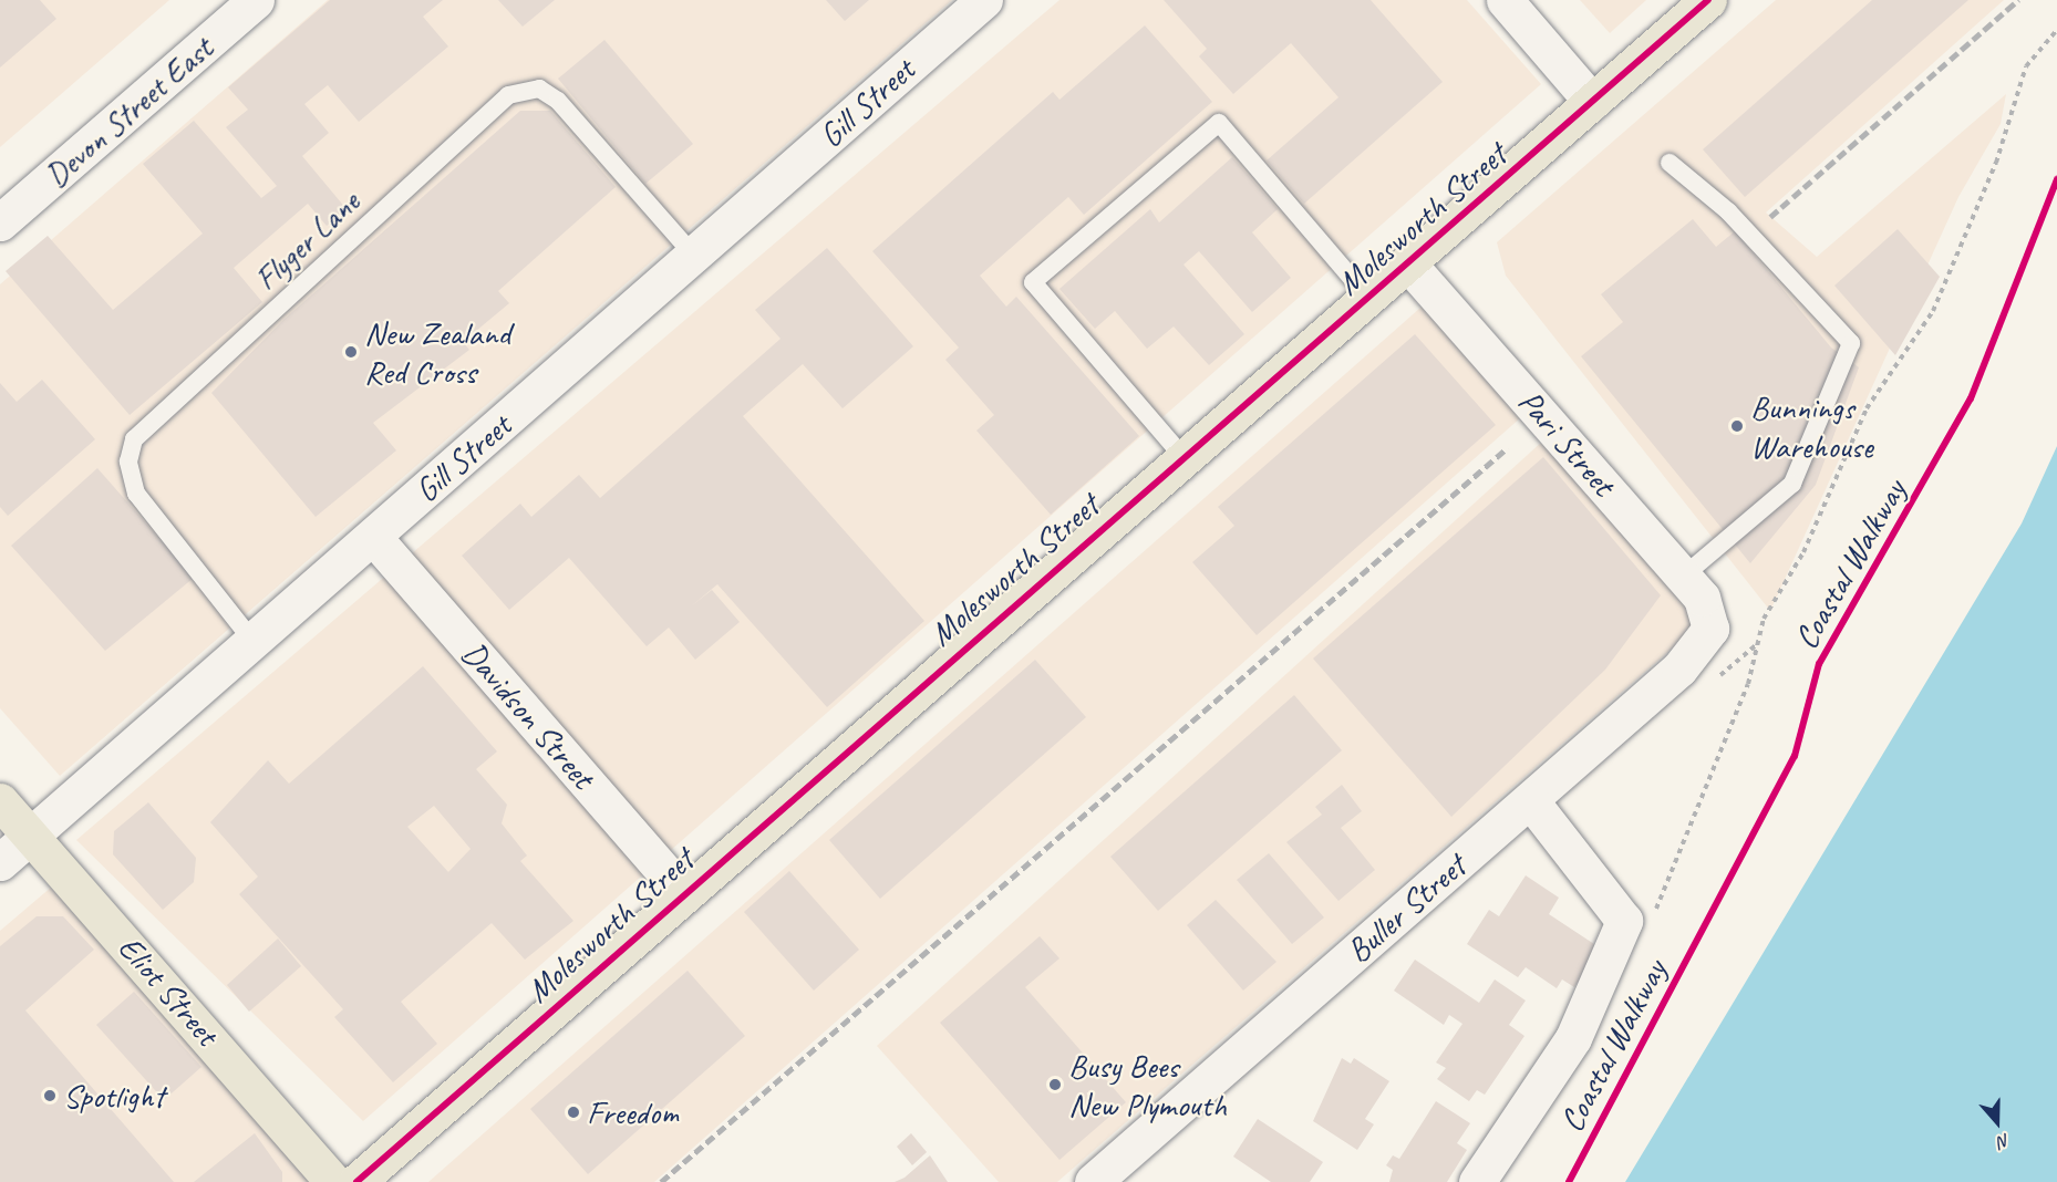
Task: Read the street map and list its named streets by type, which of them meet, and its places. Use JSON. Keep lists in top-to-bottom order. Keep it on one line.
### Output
{"streets":{"highway":["Molesworth Street","Eliot Street"],"street":["Gill Street","Devon Street East","Pari Street","Davidson Street","Buller Street"],"lane":["Flyger Lane"],"cycle path":["Coastal Walkway"]},"crossings":[["Gill Street","Flyger Lane"],["Gill Street","Davidson Street"],["Gill Street","Eliot Street"],["Molesworth Street","Pari Street"],["Molesworth Street","Davidson Street"],["Pari Street","Buller Street"]],"places":["New Zealand Red Cross","Bunnings Warehouse","Busy Bees New Plymouth","Spotlight","Freedom"],"north":"bottom"}
